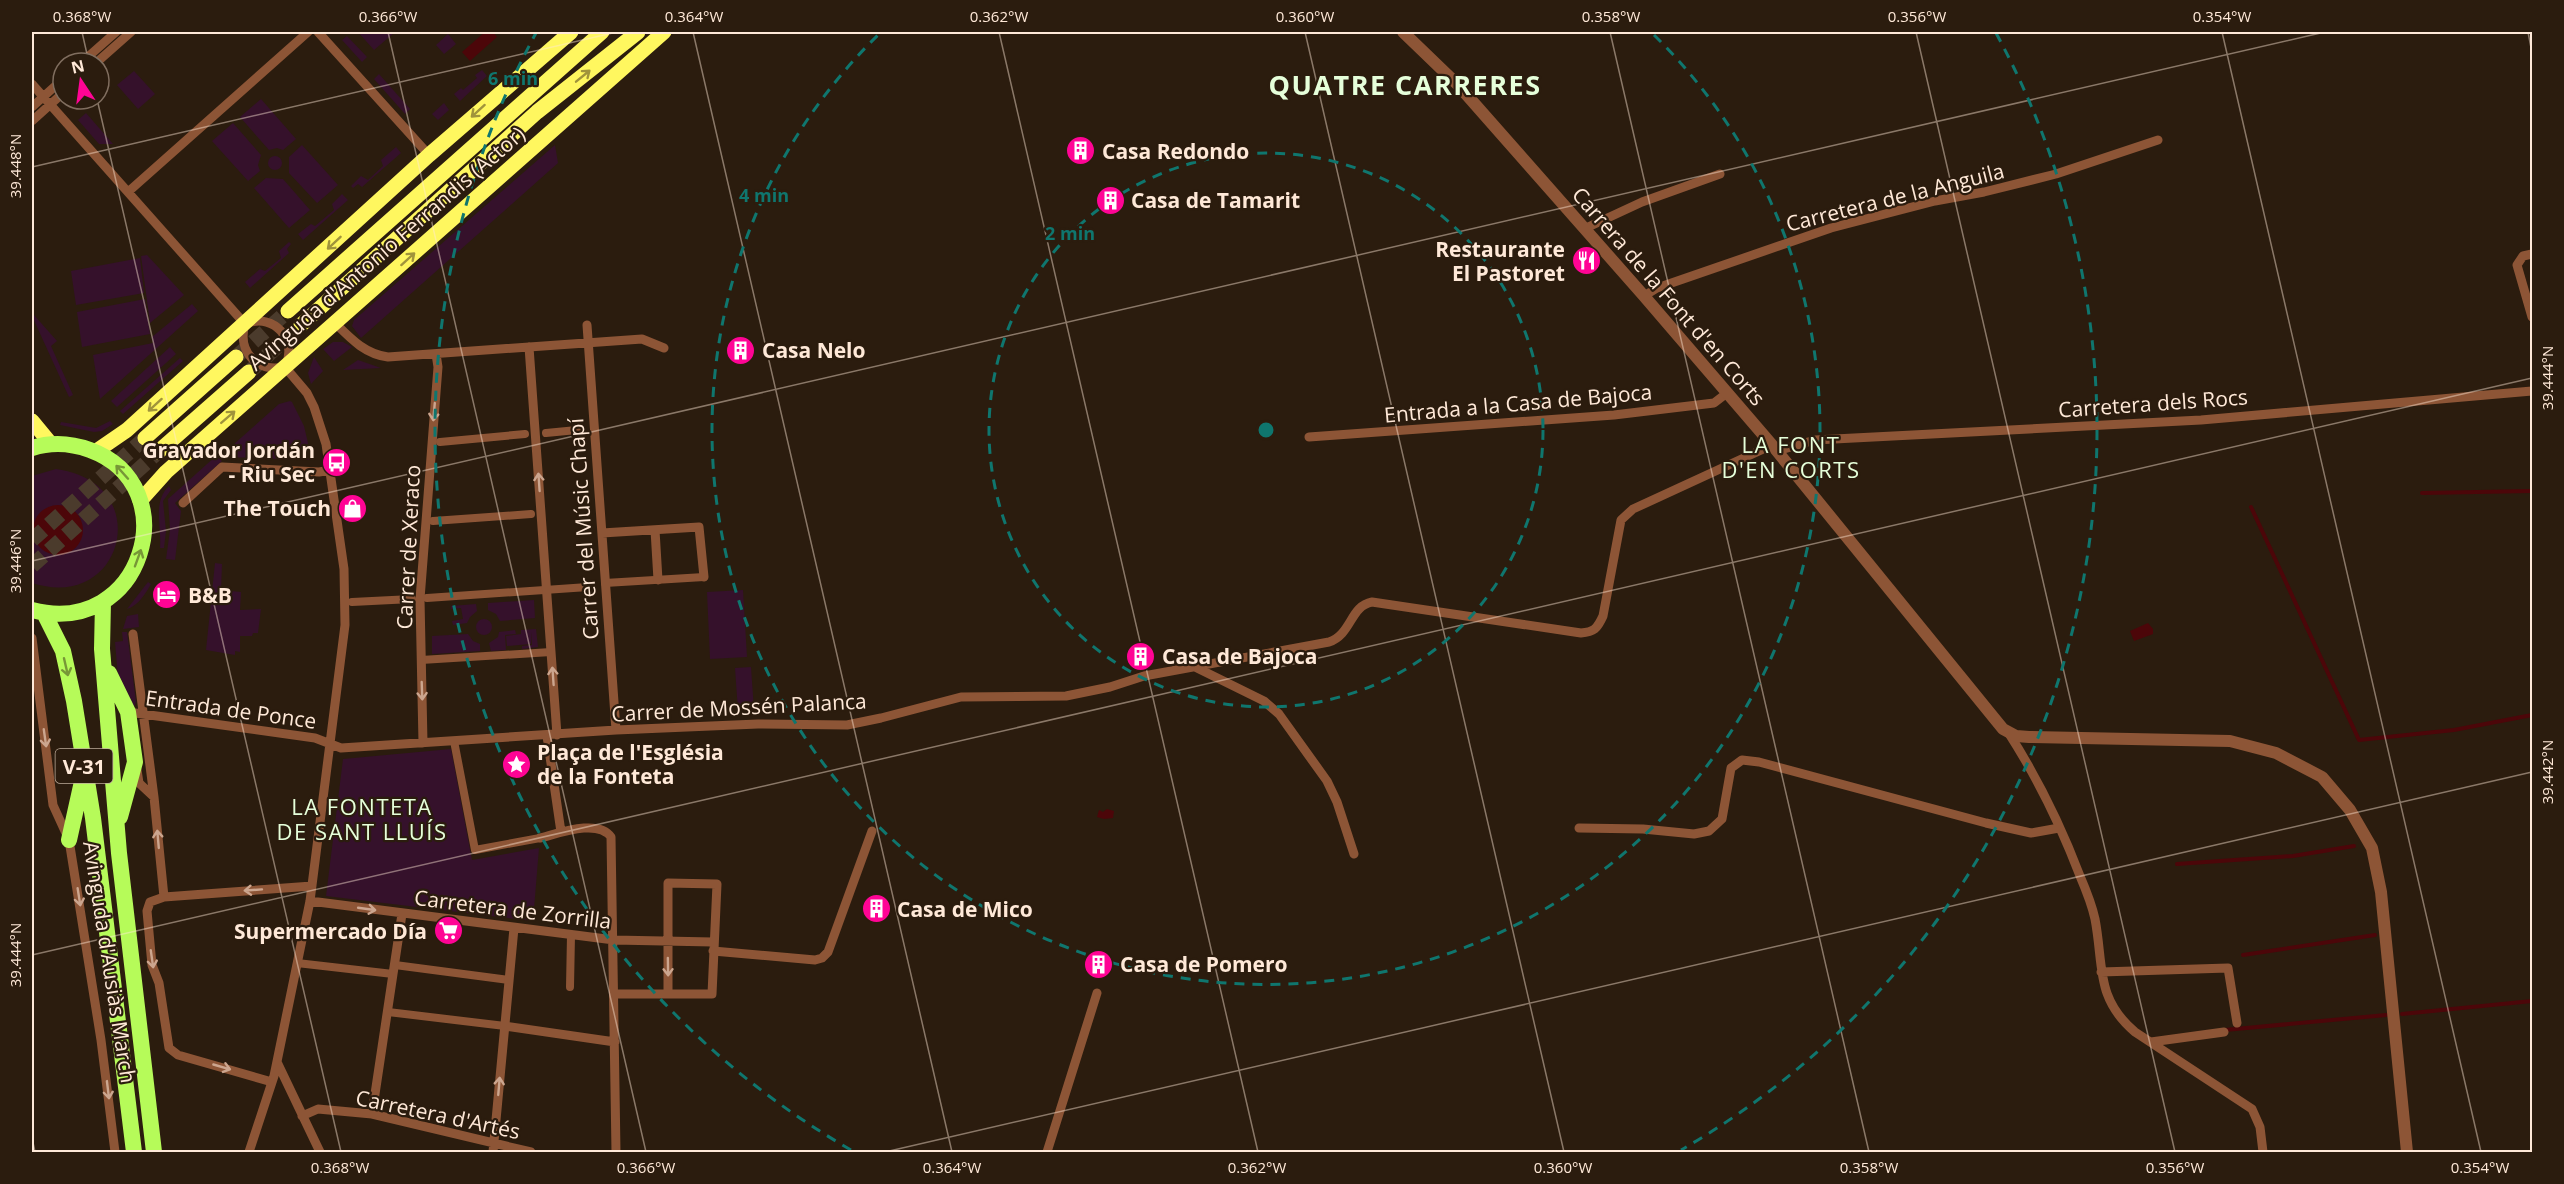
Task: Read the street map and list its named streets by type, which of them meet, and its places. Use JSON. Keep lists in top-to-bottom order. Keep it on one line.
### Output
{"streets":{"highway":["V-31","Avinguda d'Ausiàs March"],"main road":["Avinguda d'Antonio Ferrandis (Actor)"],"street":["Carretera de la Anguila","Carrera de la Font d'en Corts","Entrada a la Casa de Bajoca","Carretera dels Rocs","Carrer del Músic Chapí","Carrer de Xeraco","Carrer de Mossén Palanca","Entrada de Ponce","Carretera de Zorrilla","Carretera d'Artés"]},"crossings":[["Carretera de la Anguila","Carrera de la Font d'en Corts"],["Carrera de la Font d'en Corts","Entrada a la Casa de Bajoca"],["Carrera de la Font d'en Corts","Carretera dels Rocs"],["Carrera de la Font d'en Corts","Carrer de Mossén Palanca"],["Carretera dels Rocs","Carrer de Mossén Palanca"],["Carrer del Músic Chapí","Carrer de Mossén Palanca"],["Carrer de Xeraco","Carrer de Mossén Palanca"],["Carrer de Mossén Palanca","Entrada de Ponce"]],"one_way":["Carrer de Xeraco"],"districts":["QUATRE CARRERES","LA FONT D'EN CORTS","LA FONTETA DE SANT LLUÍS"],"places":{"building":["Casa Redondo","Casa de Tamarit","Casa Nelo","Casa de Bajoca","Casa de Mico","Casa de Pomero"],"restaurant":["Restaurante El Pastoret"],"bus stop":["Gravador Jordán - Riu Sec"],"shop":["The Touch"],"hotel":["B&B"],"place":["Plaça de l'Església de la Fonteta"],"supermarket":["Supermercado Día"]},"north":"top","coordinates":["0.368°W","0.366°W","0.364°W","0.362°W","0.360°W","0.358°W","0.356°W","0.354°W","39.448°N","39.444°N","39.446°N","39.442°N"],"rings":["6 min","4 min","2 min"]}
